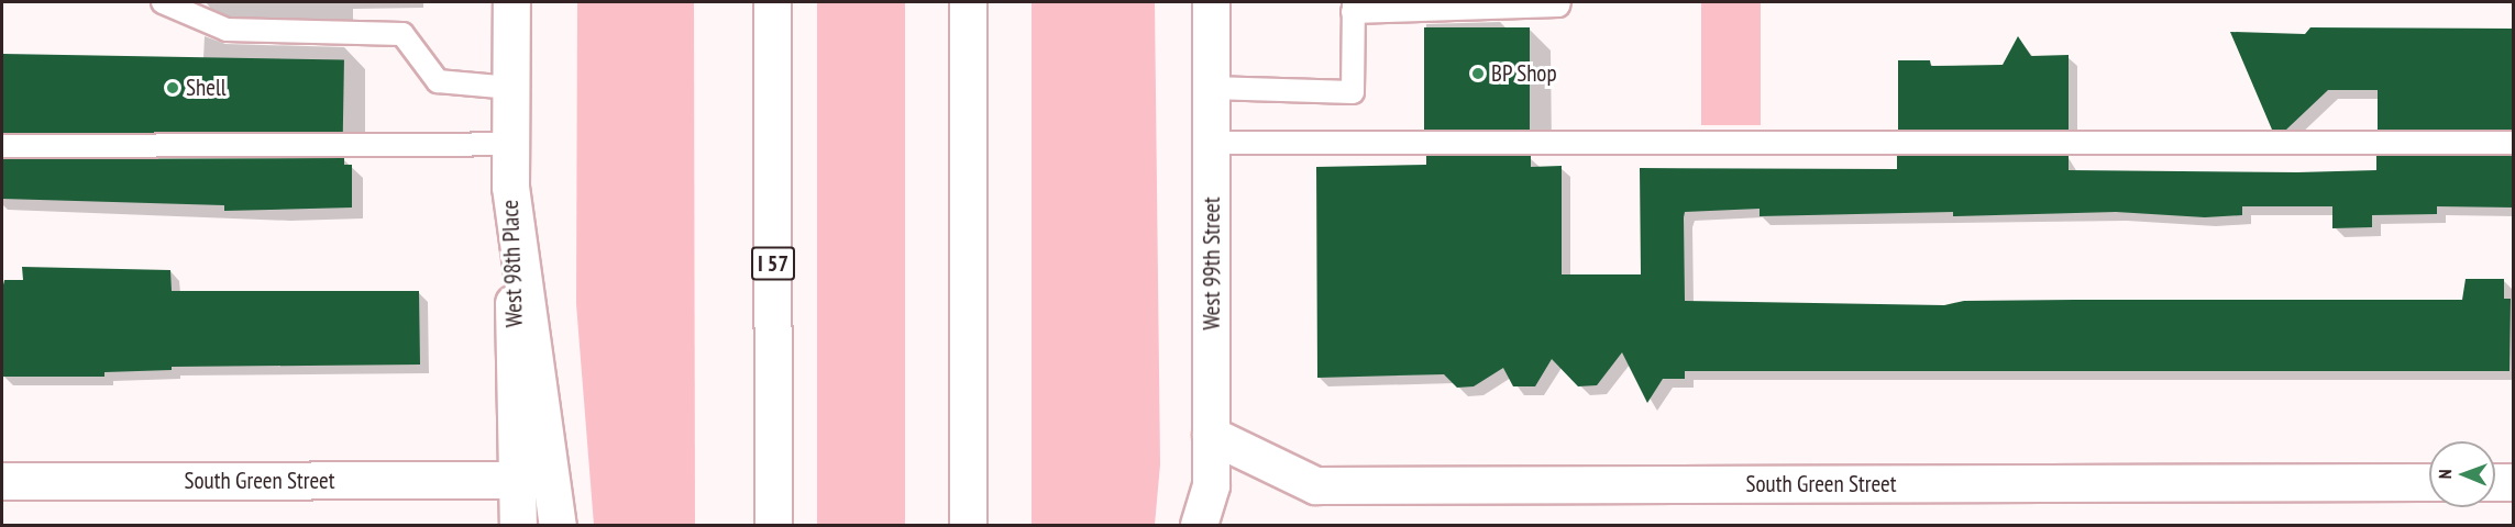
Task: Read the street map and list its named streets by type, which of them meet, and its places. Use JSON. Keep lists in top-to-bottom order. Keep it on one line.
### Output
{"streets":{"main road":["West 98th Place","I 57","West 99th Street","South Green Street"]},"crossings":[["West 98th Place","South Green Street"],["West 99th Street","South Green Street"]],"places":["BP Shop","Shell"],"north":"left"}
